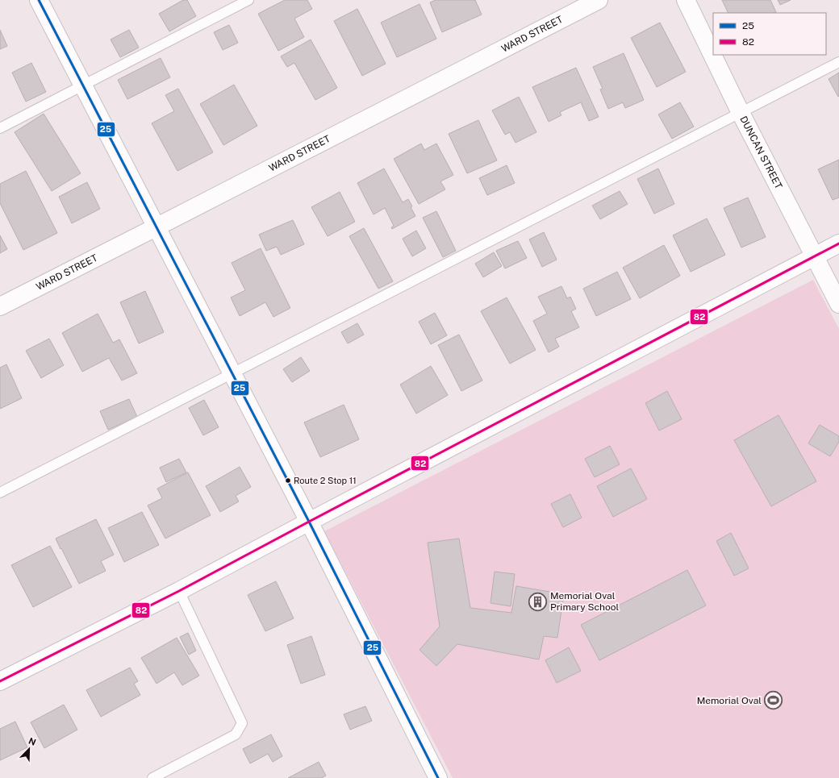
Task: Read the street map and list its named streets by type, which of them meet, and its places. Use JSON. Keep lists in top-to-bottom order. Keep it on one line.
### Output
{"streets":{"street":["WARD STREET","DUNCAN STREET"]},"places":{"other":["Route 2 Stop 11"],"building":["Memorial Oval Primary School"],"sports":["Memorial Oval"]},"lines":["transit line 25","transit line 82"],"legend":["25","82"],"north":"top right"}
